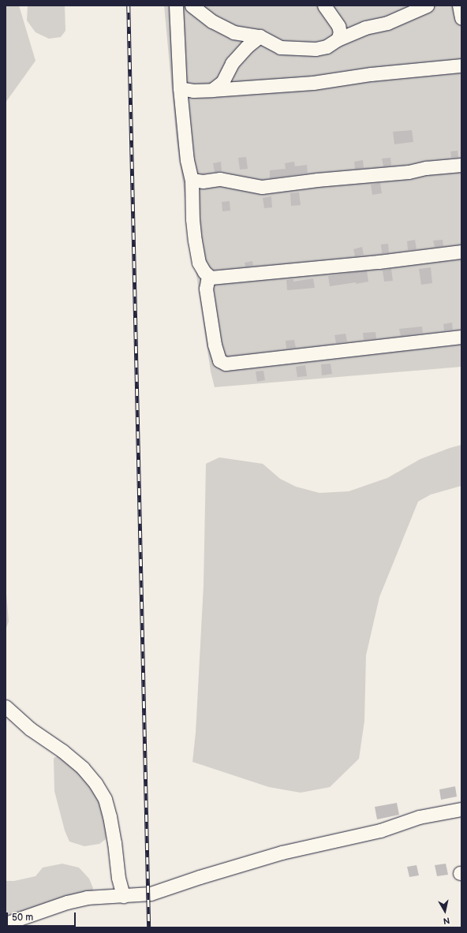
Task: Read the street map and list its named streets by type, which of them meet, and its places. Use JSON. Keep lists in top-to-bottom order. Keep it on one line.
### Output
{"scale_bar":"50 m","north":"bottom"}
